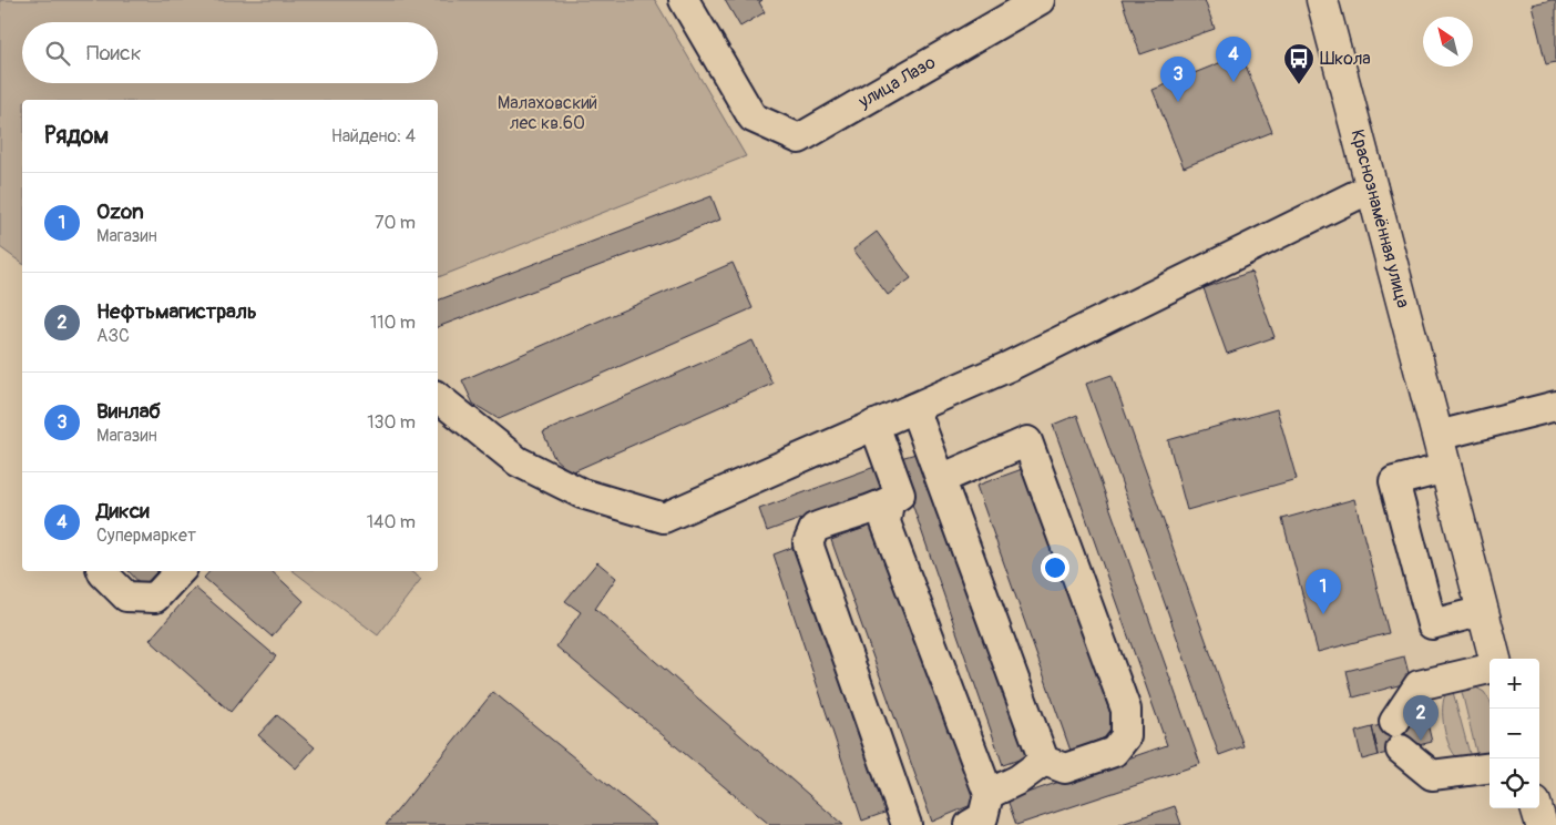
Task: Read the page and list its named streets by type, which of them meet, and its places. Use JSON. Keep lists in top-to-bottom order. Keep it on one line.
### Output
{"streets":{"main road":["Краснознамённая улица"],"street":["улица Лазо"]},"parks":["Малаховский лес кв.60"],"places":{"bus stop":["Школа"]},"north":"top left","page":{"search":"Поиск","pins":["4","3","1","2"],"heading":["Рядом","Найдено: 4"],"list":[{"mark":"1","name":"Ozon","note":"Магазин","value":"70 m"},{"mark":"2","name":"Нефтьмагистраль","note":"АЗС","value":"110 m"},{"mark":"3","name":"Винлаб","note":"Магазин","value":"130 m"},{"mark":"4","name":"Дикси","note":"Супермаркет","value":"140 m"}],"map_buttons":["+","−"]}}
